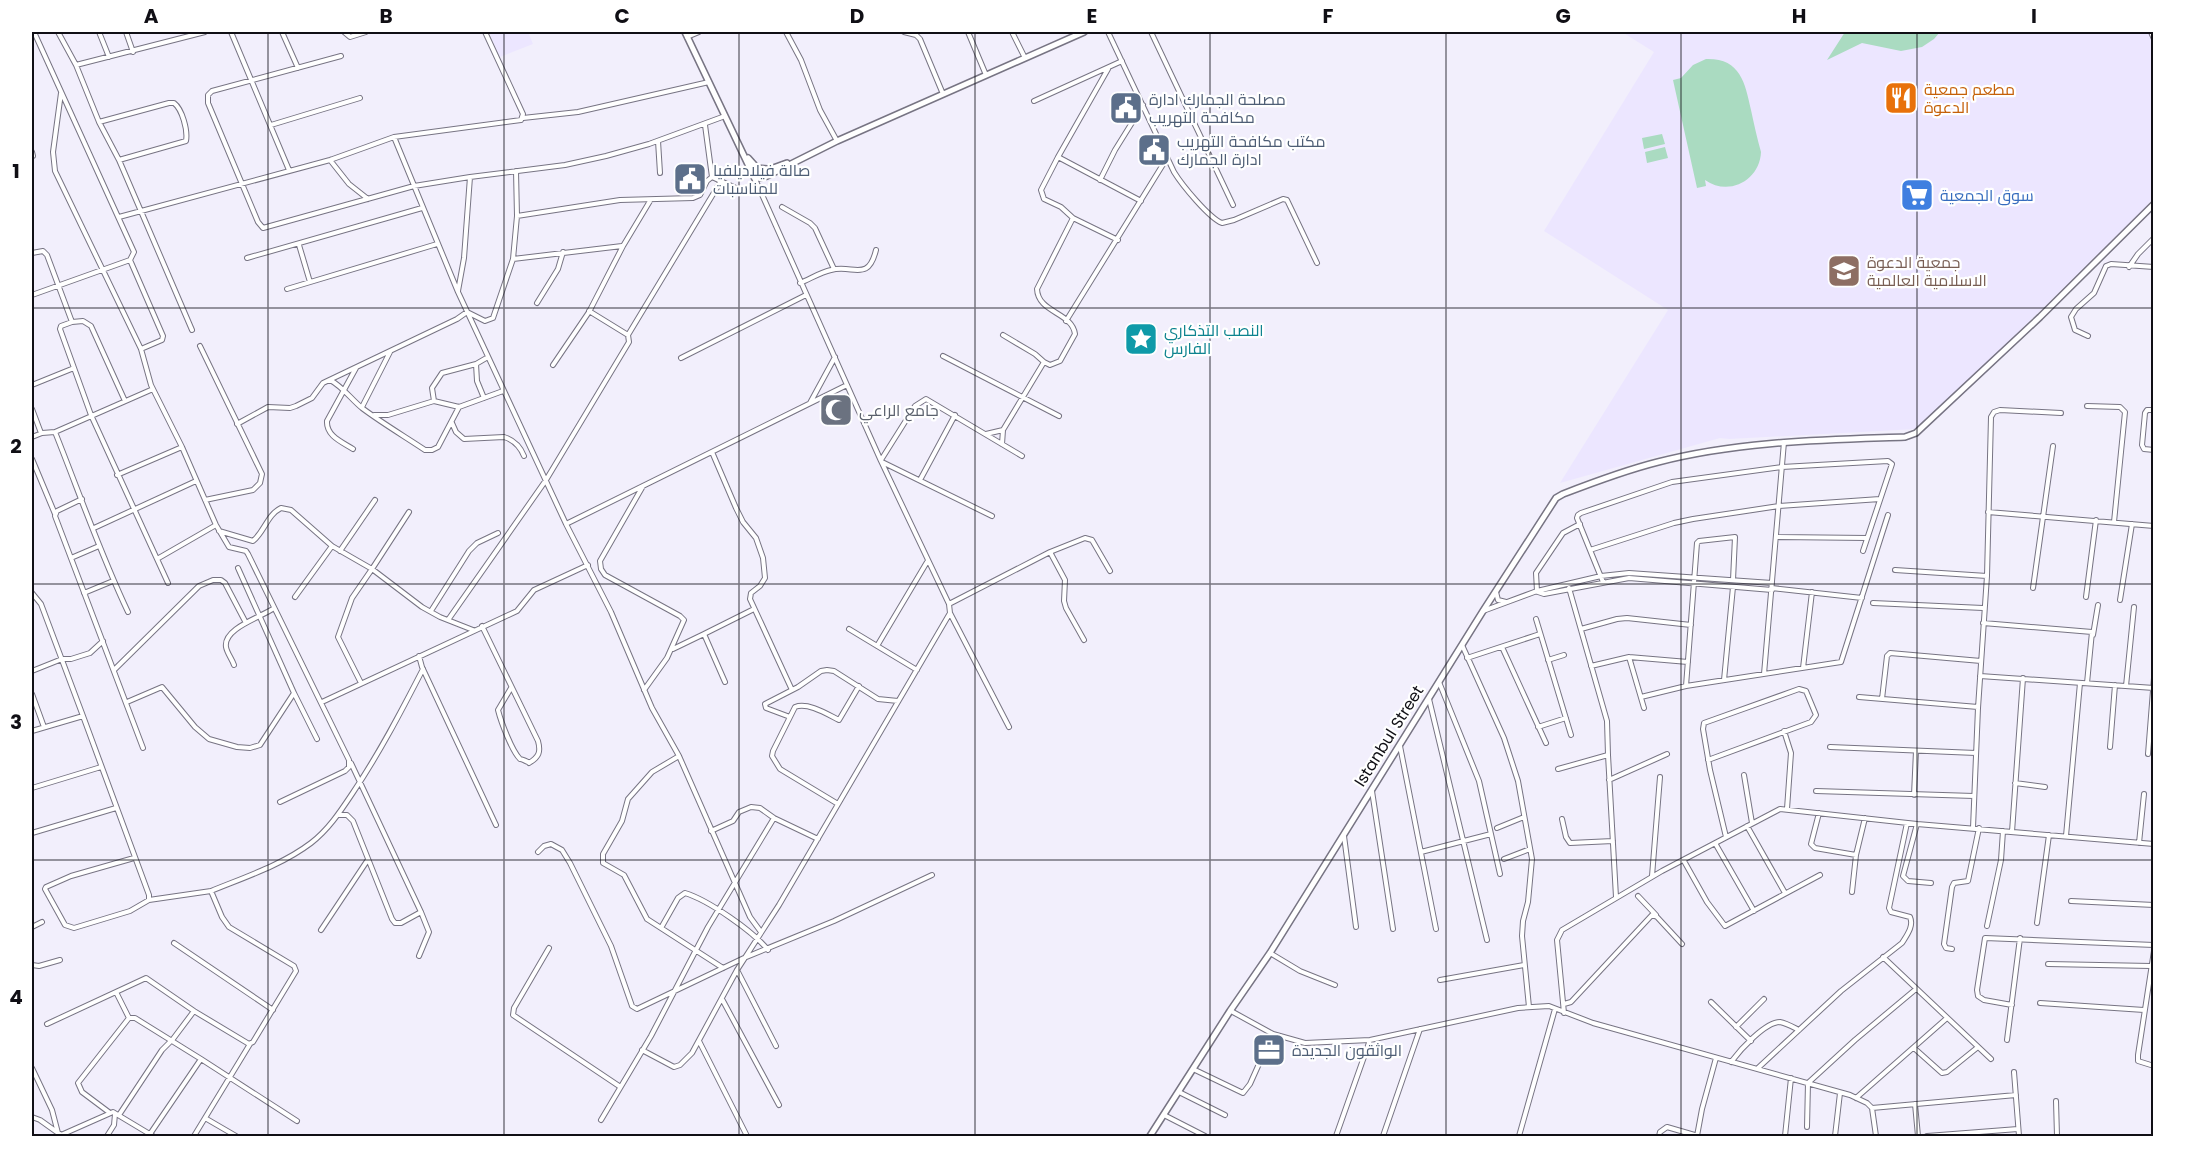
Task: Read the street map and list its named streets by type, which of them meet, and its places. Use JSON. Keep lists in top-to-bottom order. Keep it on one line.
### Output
{"streets":{"street":["Istanbul Street"]},"places":{"restaurant":["مطعم جمعية الدعوة"],"public building":["مصلحة الجمارك ادارة مكافحة التهريب","مكتب مكافحة التهريب ادارة الجمارك","صالة فيلاديلفيا للمناسبات"],"supermarket":["سوق الجمعية"],"school or university":["جمعية الدعوة الاسلامية العالمية"],"place":["النصب التذكاري الفارس"],"mosque":["جامع الراعي"],"office":["الواثقون الجديدة"]},"grid":{"columns":["A","B","C","D","E","F","G","H","I"],"rows":["1","2","3","4"]}}
